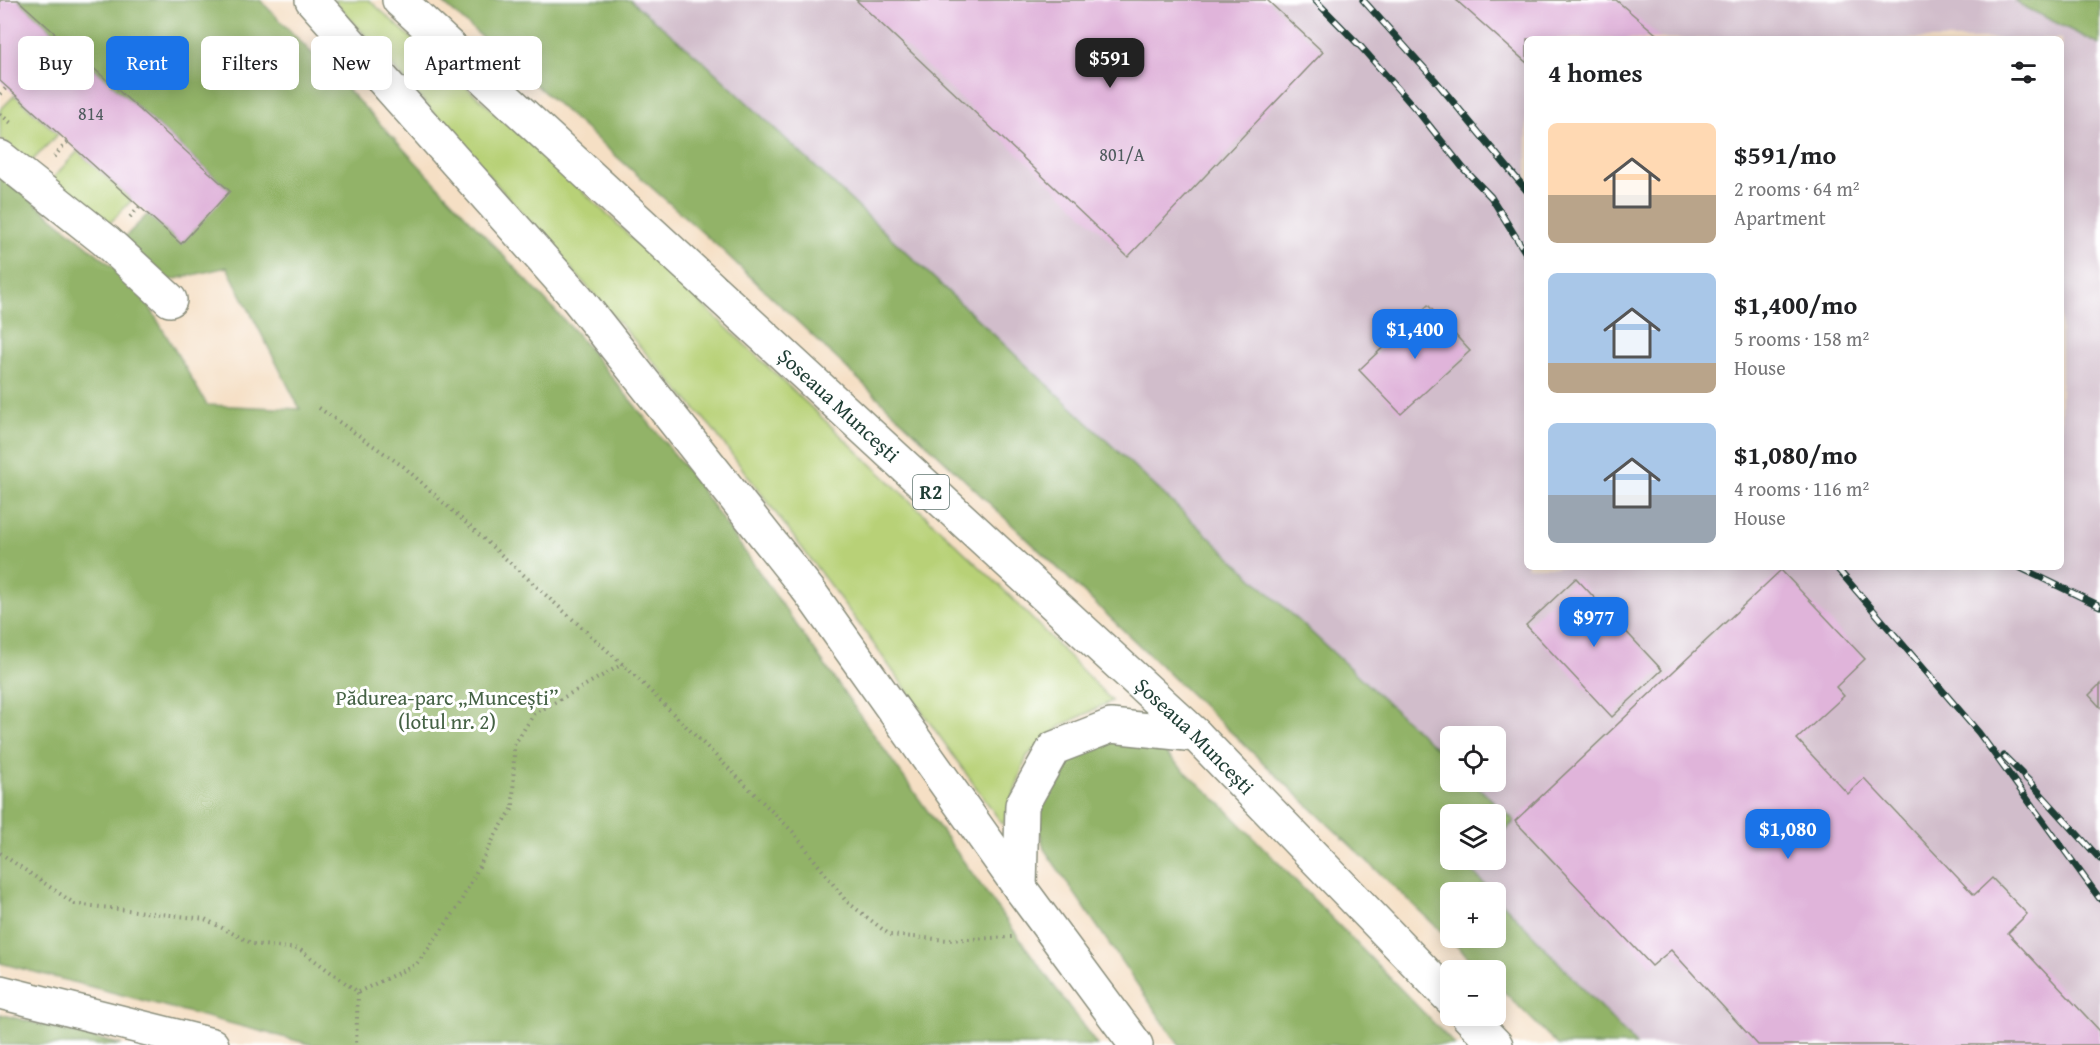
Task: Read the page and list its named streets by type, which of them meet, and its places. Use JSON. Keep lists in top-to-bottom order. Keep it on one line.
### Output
{"streets":{"main road":["Șoseaua Muncești","R2"]},"parks":["Pădurea-parc „Muncești” (lotul nr. 2)"],"house_numbers":["814","801/A"],"page":{"chip":["Buy","Rent","Filters","New","Apartment"],"heading":"4 homes","price":["$591","$1,400","$977","$1,080"],"list":[{"name":"$591/mo","note":"2 rooms · 64 m² · Apartment"},{"name":"$1,400/mo","note":"5 rooms · 158 m² · House"},{"name":"$1,080/mo","note":"4 rooms · 116 m² · House"}],"map_buttons":["+","−"]}}
